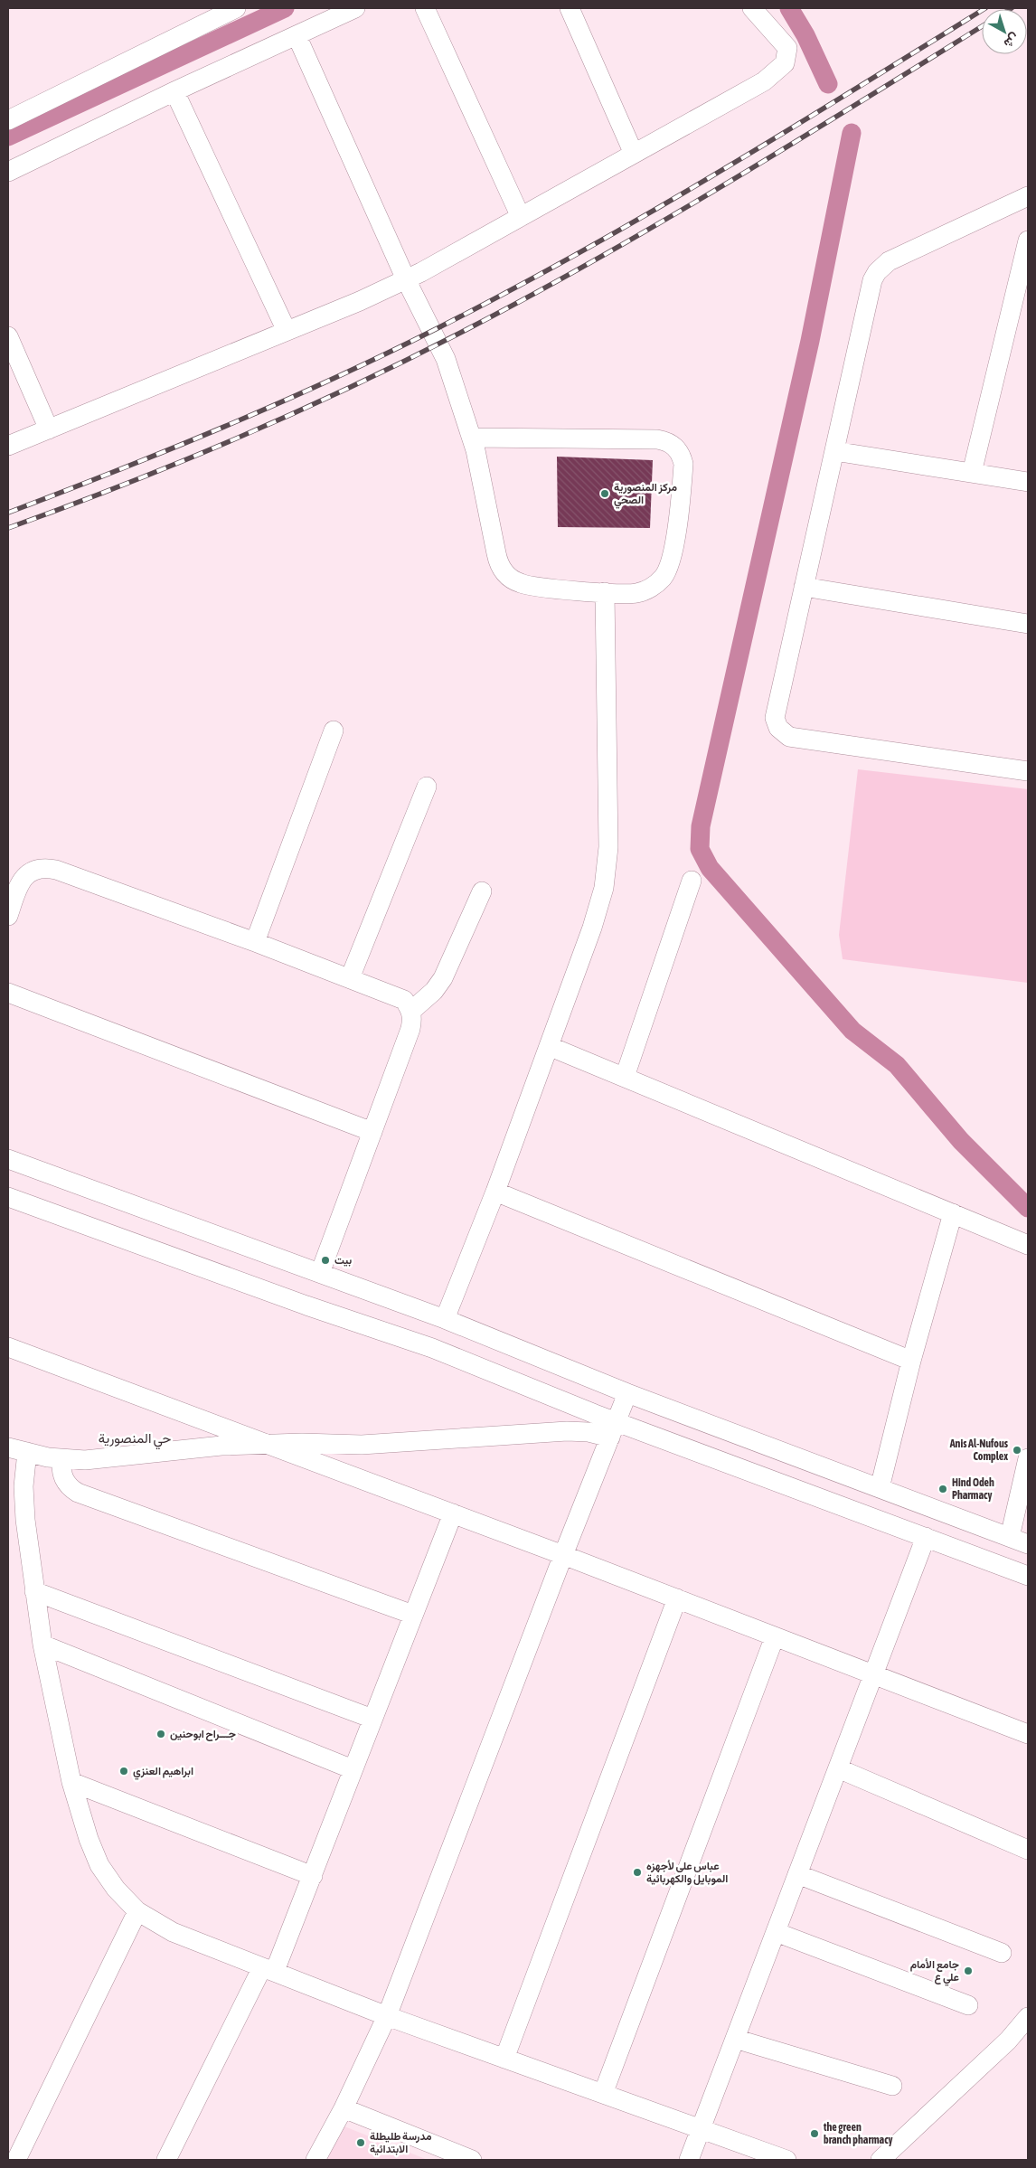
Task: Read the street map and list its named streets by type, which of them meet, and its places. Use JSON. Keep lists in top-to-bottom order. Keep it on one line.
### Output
{"districts":["حي المنصورية"],"places":["مركز المنصورية الصحي","بيت","Anis Al-Nufous Complex","Hind Odeh Pharmacy","جـــراح ابوحنين","ابراهيم العنزي","عباس علي لأجهزه الموبايل والكهربائية","جامع الأمام علي ع","the green branch pharmacy","مدرسة طليطلة الابتدائية"],"north":"bottom right"}
